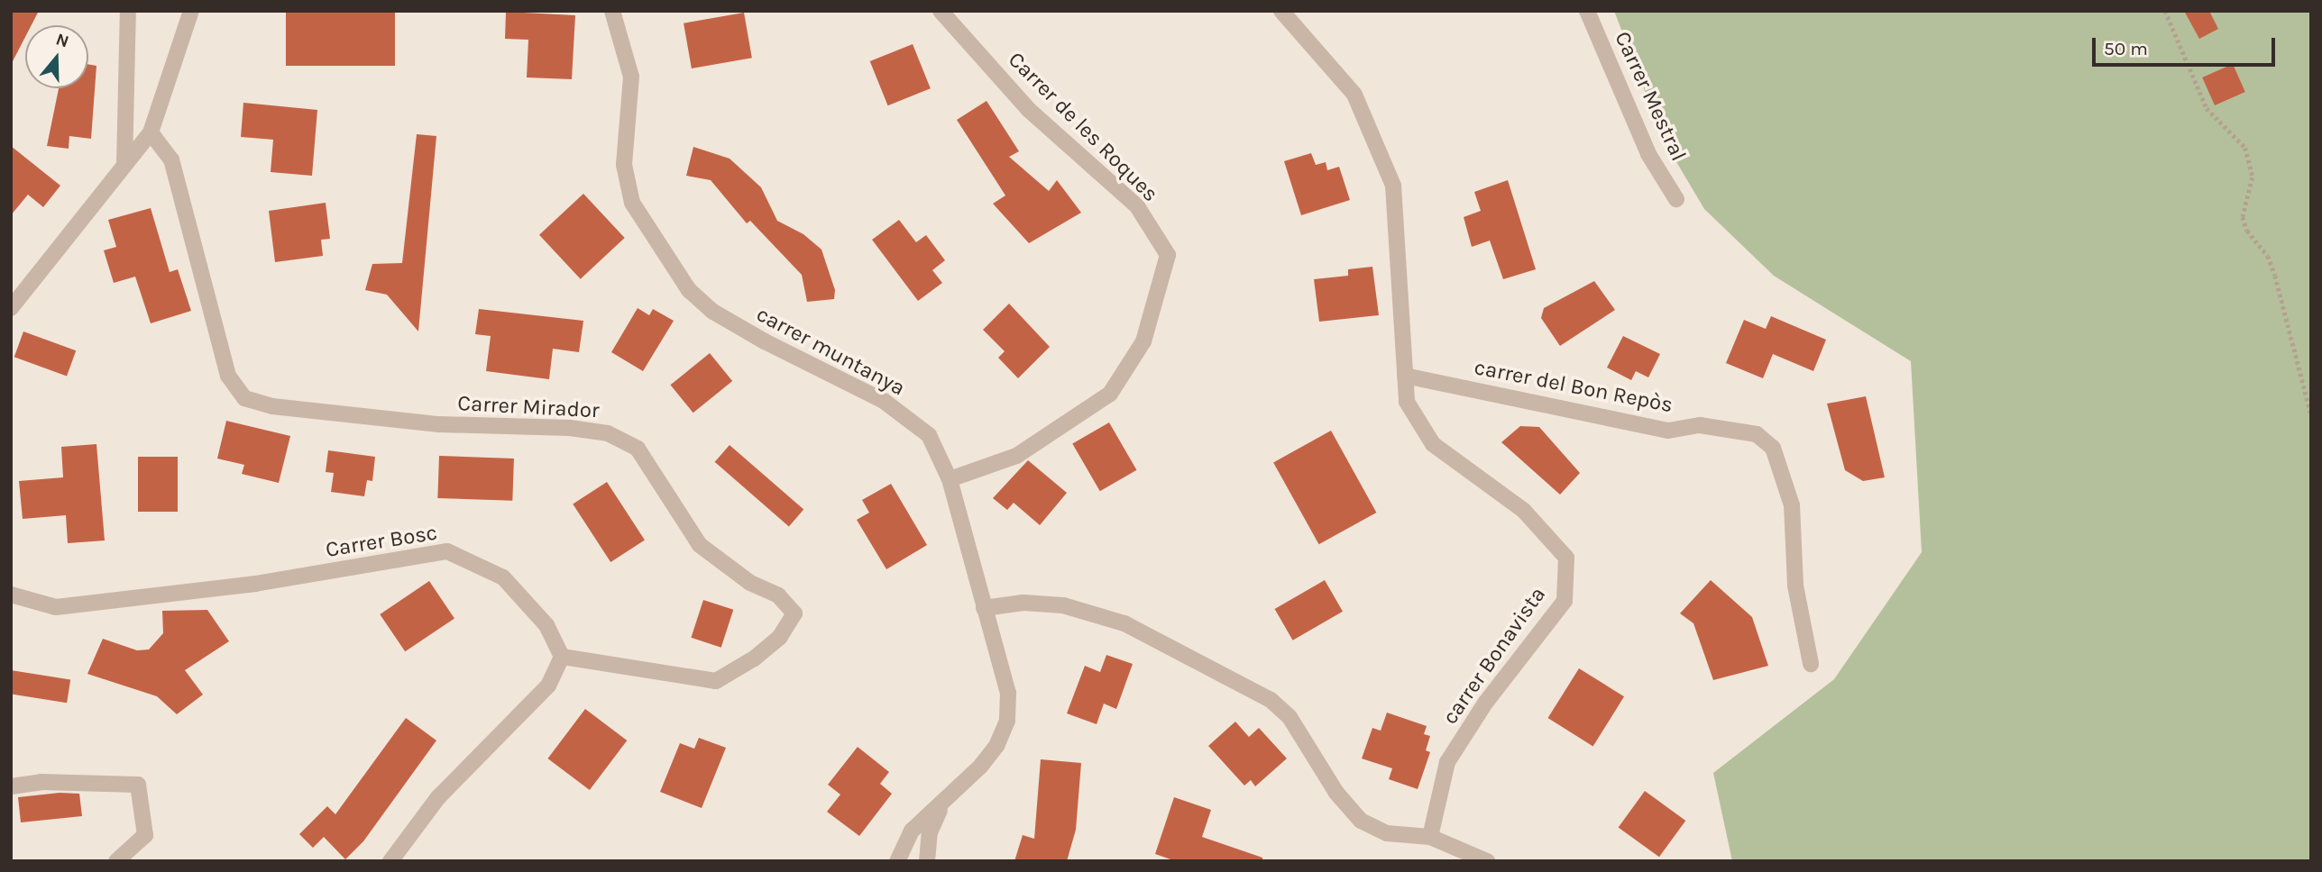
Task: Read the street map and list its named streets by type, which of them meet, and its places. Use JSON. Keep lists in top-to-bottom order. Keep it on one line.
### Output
{"streets":{"street":["Carrer Mestral","Carrer de les Roques","carrer muntanya","carrer del Bon Repòs","Carrer Mirador","Carrer Bosc","carrer Bonavista"]},"crossings":[["Carrer de les Roques","carrer muntanya"],["carrer del Bon Repòs","carrer Bonavista"],["Carrer Mirador","Carrer Bosc"]],"scale_bar":"50 m","north":"top"}
